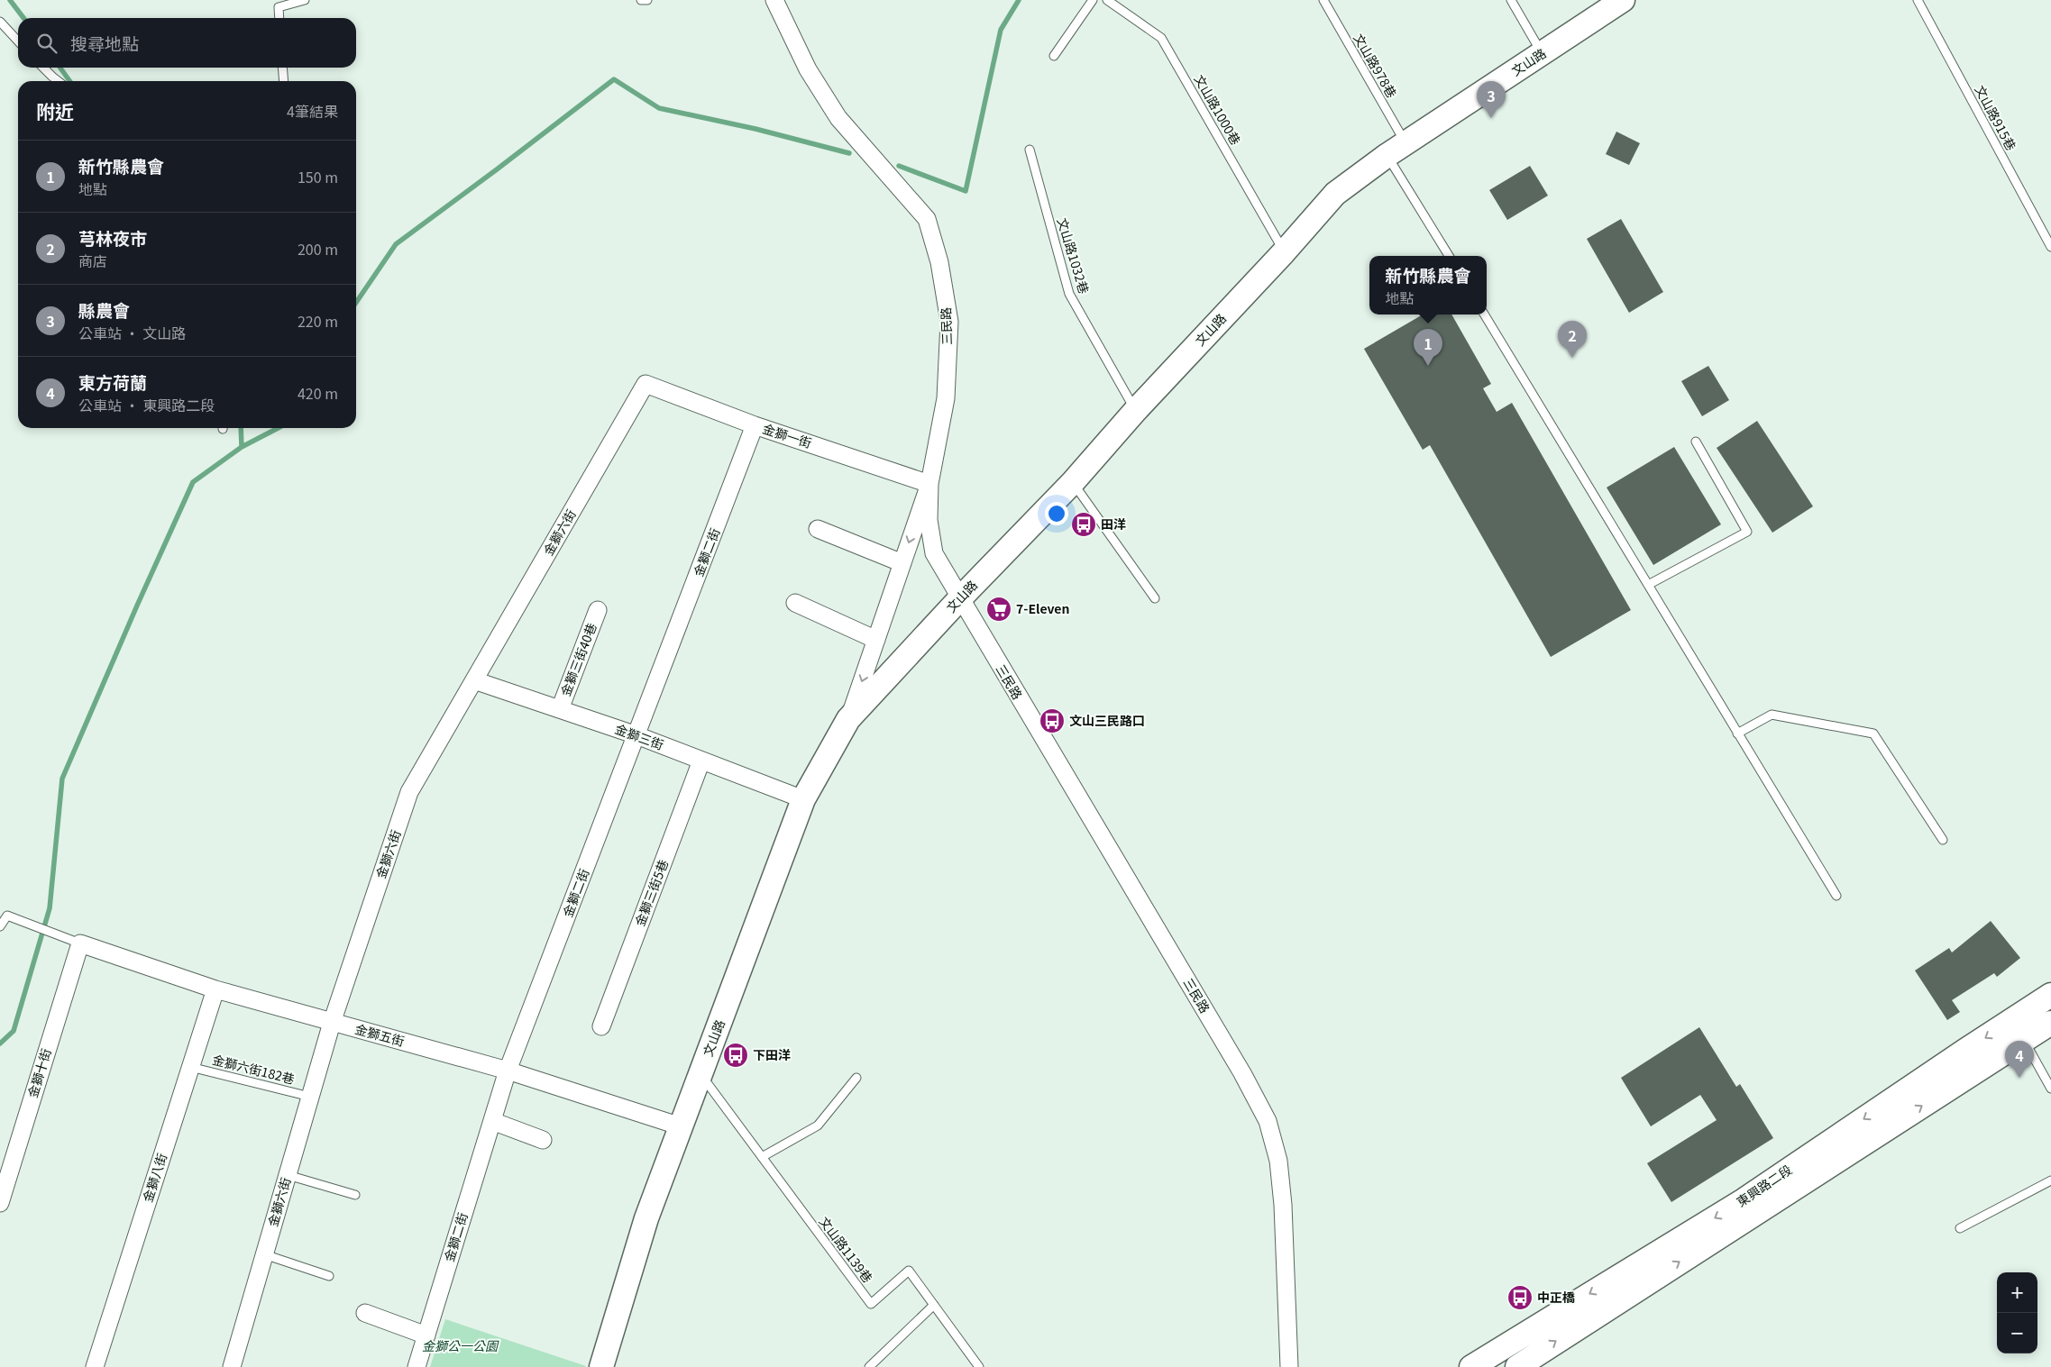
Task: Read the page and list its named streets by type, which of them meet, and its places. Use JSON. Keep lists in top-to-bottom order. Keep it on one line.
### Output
{"streets":{"main road":["文山路","東興路二段"],"street":["三民路","金獅一街","金獅六街","金獅二街","金獅三街40巷","金獅三街","金獅三街5巷","金獅五街","金獅十街","金獅八街"],"lane":["文山路978巷","文山路1000巷","文山路915巷","文山路1032巷","金獅六街182巷","文山路1139巷"]},"crossings":[["文山路","文山路978巷"],["文山路","文山路1000巷"],["文山路","文山路1032巷"],["文山路","三民路"],["文山路","金獅一街"],["文山路","金獅三街"],["文山路","金獅五街"],["文山路","文山路1139巷"],["三民路","金獅一街"],["金獅一街","金獅六街"],["金獅一街","金獅二街"],["金獅六街","金獅三街"],["金獅六街","金獅五街"],["金獅六街","金獅六街182巷"],["金獅二街","金獅三街"],["金獅二街","金獅五街"],["金獅三街40巷","金獅三街"],["金獅三街","金獅三街5巷"],["金獅五街","金獅十街"],["金獅五街","金獅八街"],["金獅六街182巷","金獅八街"]],"parks":["金獅公一公園"],"places":{"bus stop":["田洋","文山三民路口","下田洋","中正橋"],"supermarket":["7-Eleven"]},"page":{"search":"搜尋地點","pins":["3","2","1","4"],"heading":["附近","4筆結果"],"list":[{"mark":"1","name":"新竹縣農會","note":"地點","value":"150 m"},{"mark":"2","name":"芎林夜市","note":"商店","value":"200 m"},{"mark":"3","name":"縣農會","note":"公車站 · 文山路","value":"220 m"},{"mark":"4","name":"東方荷蘭","note":"公車站 · 東興路二段","value":"420 m"}],"popup":["新竹縣農會","地點"],"map_buttons":["+","−"]}}
